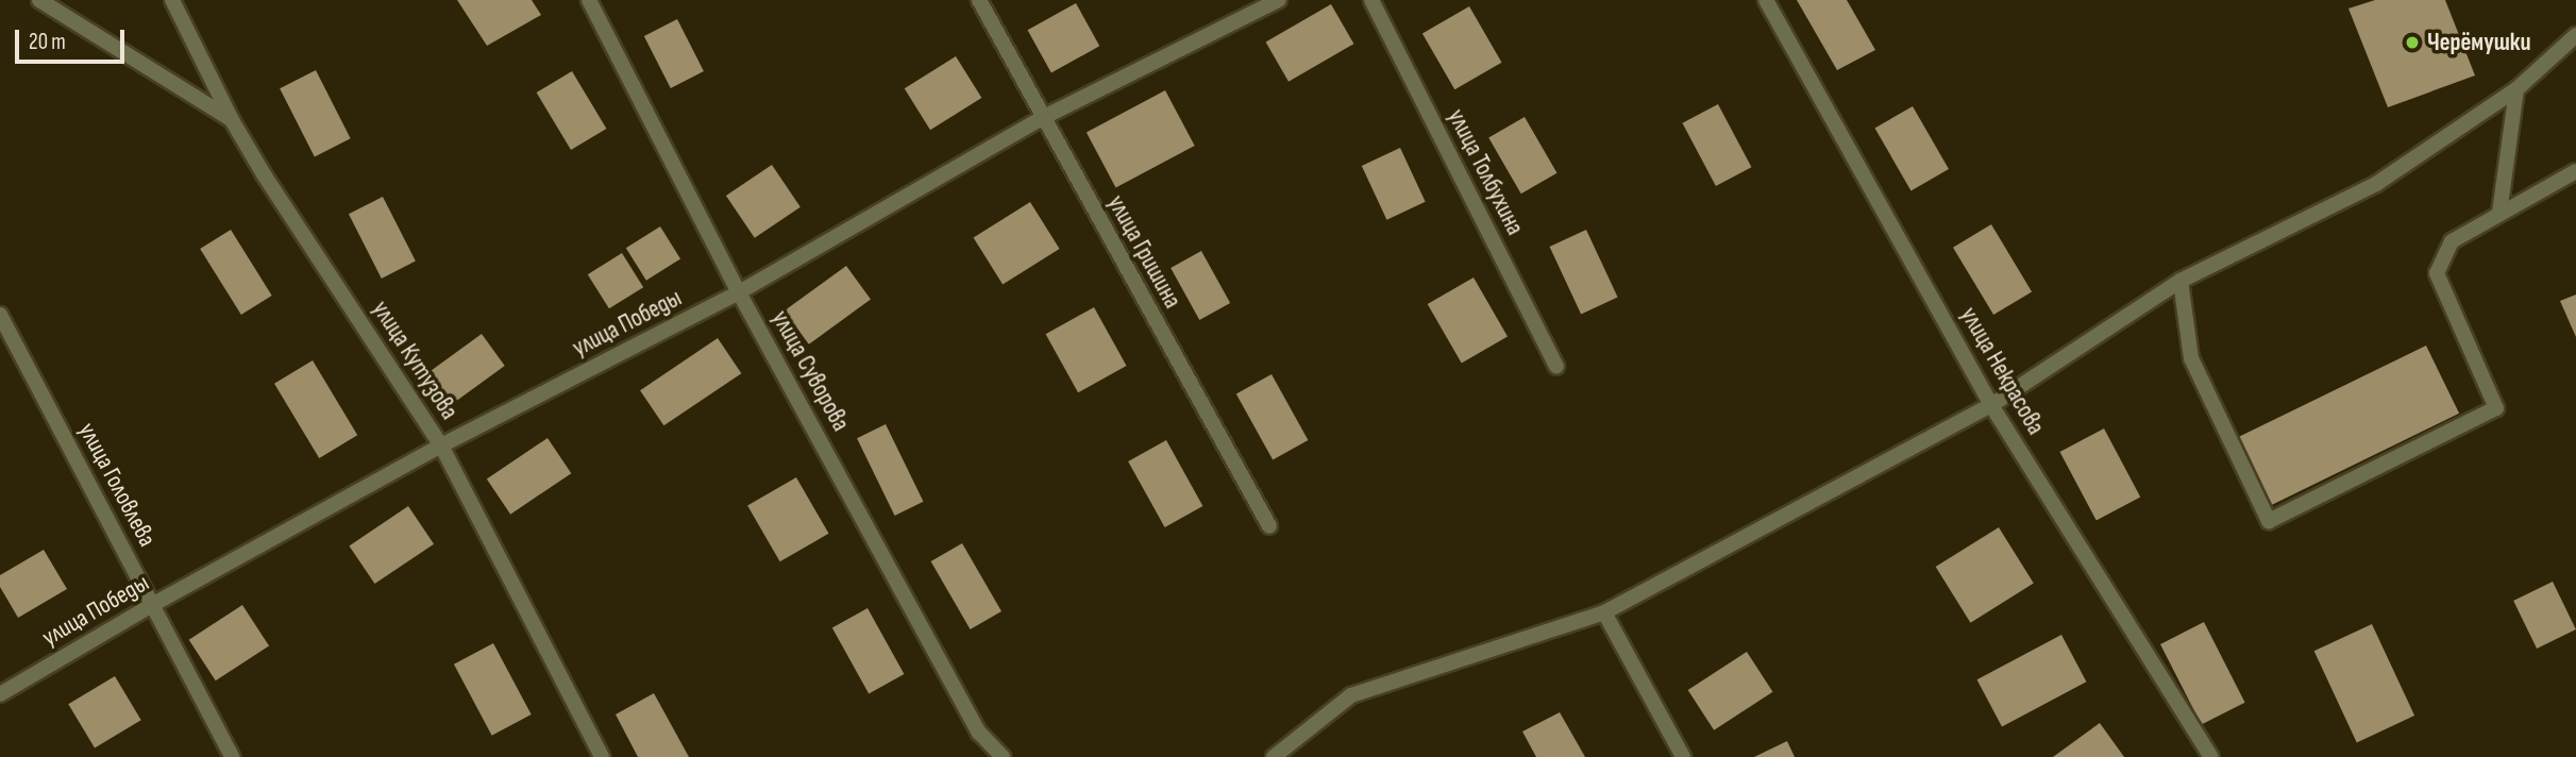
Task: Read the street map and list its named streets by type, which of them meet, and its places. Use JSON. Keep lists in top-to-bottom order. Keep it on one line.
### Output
{"streets":{"street":["улица Толбухина","улица Гришина","улица Победы","улица Кутузова","улица Суворова","улица Некрасова","улица Головлева"]},"crossings":[["улица Гришина","улица Победы"],["улица Победы","улица Кутузова"],["улица Победы","улица Суворова"],["улица Победы","улица Головлева"]],"places":["Черёмушки"],"scale_bar":"20 m"}
